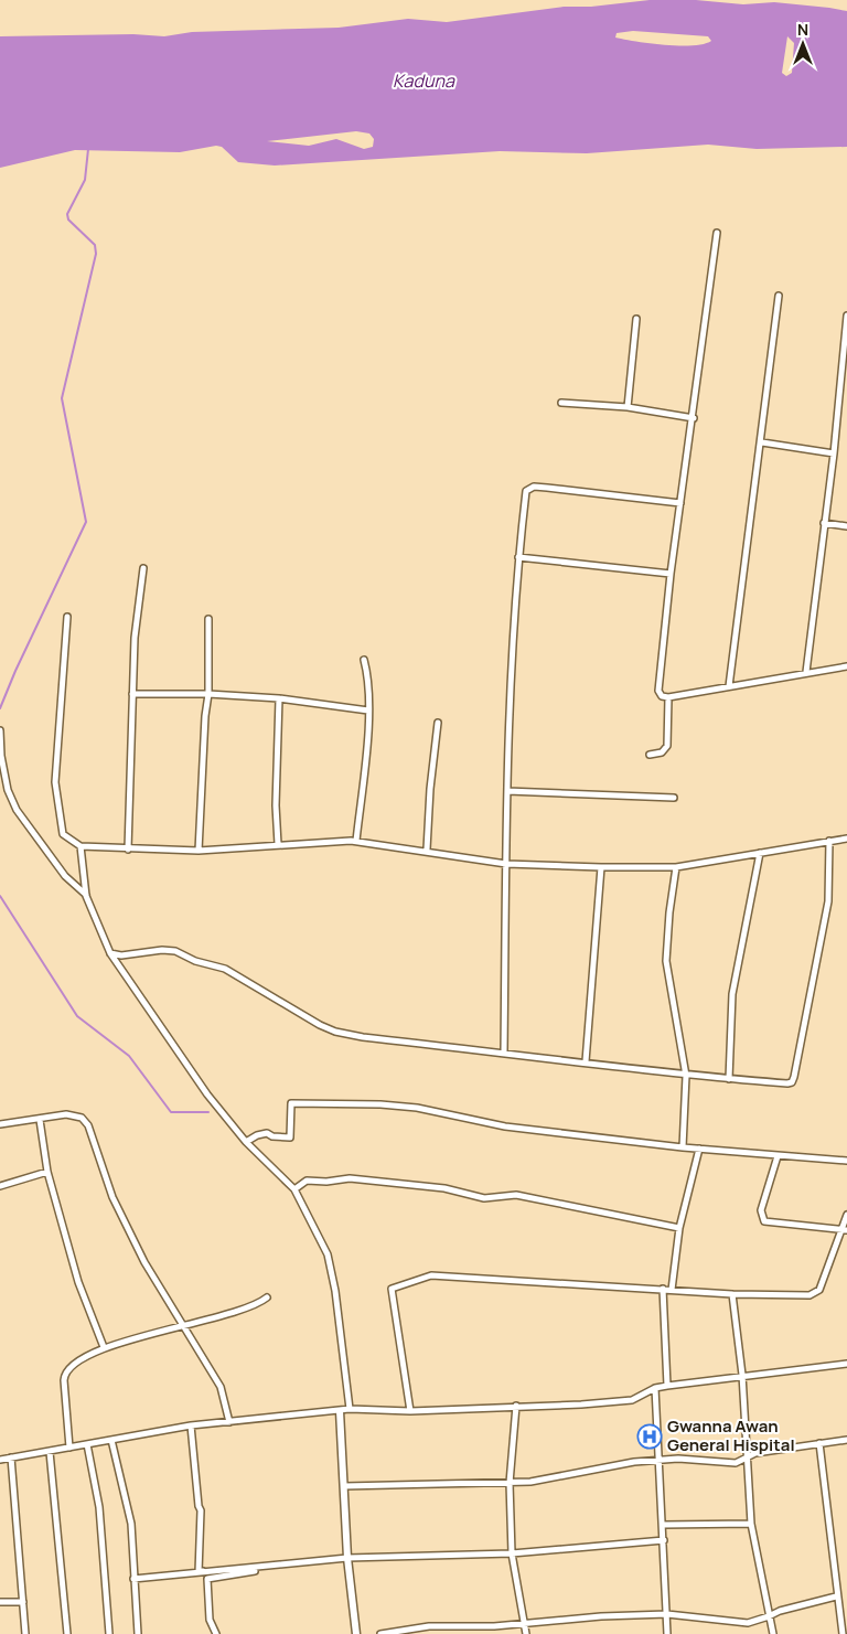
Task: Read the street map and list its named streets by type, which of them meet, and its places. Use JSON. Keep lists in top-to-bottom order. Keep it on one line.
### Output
{"water":["Kaduna"],"places":{"hospital":["Gwanna Awan General Hispital"]},"north":"top"}
